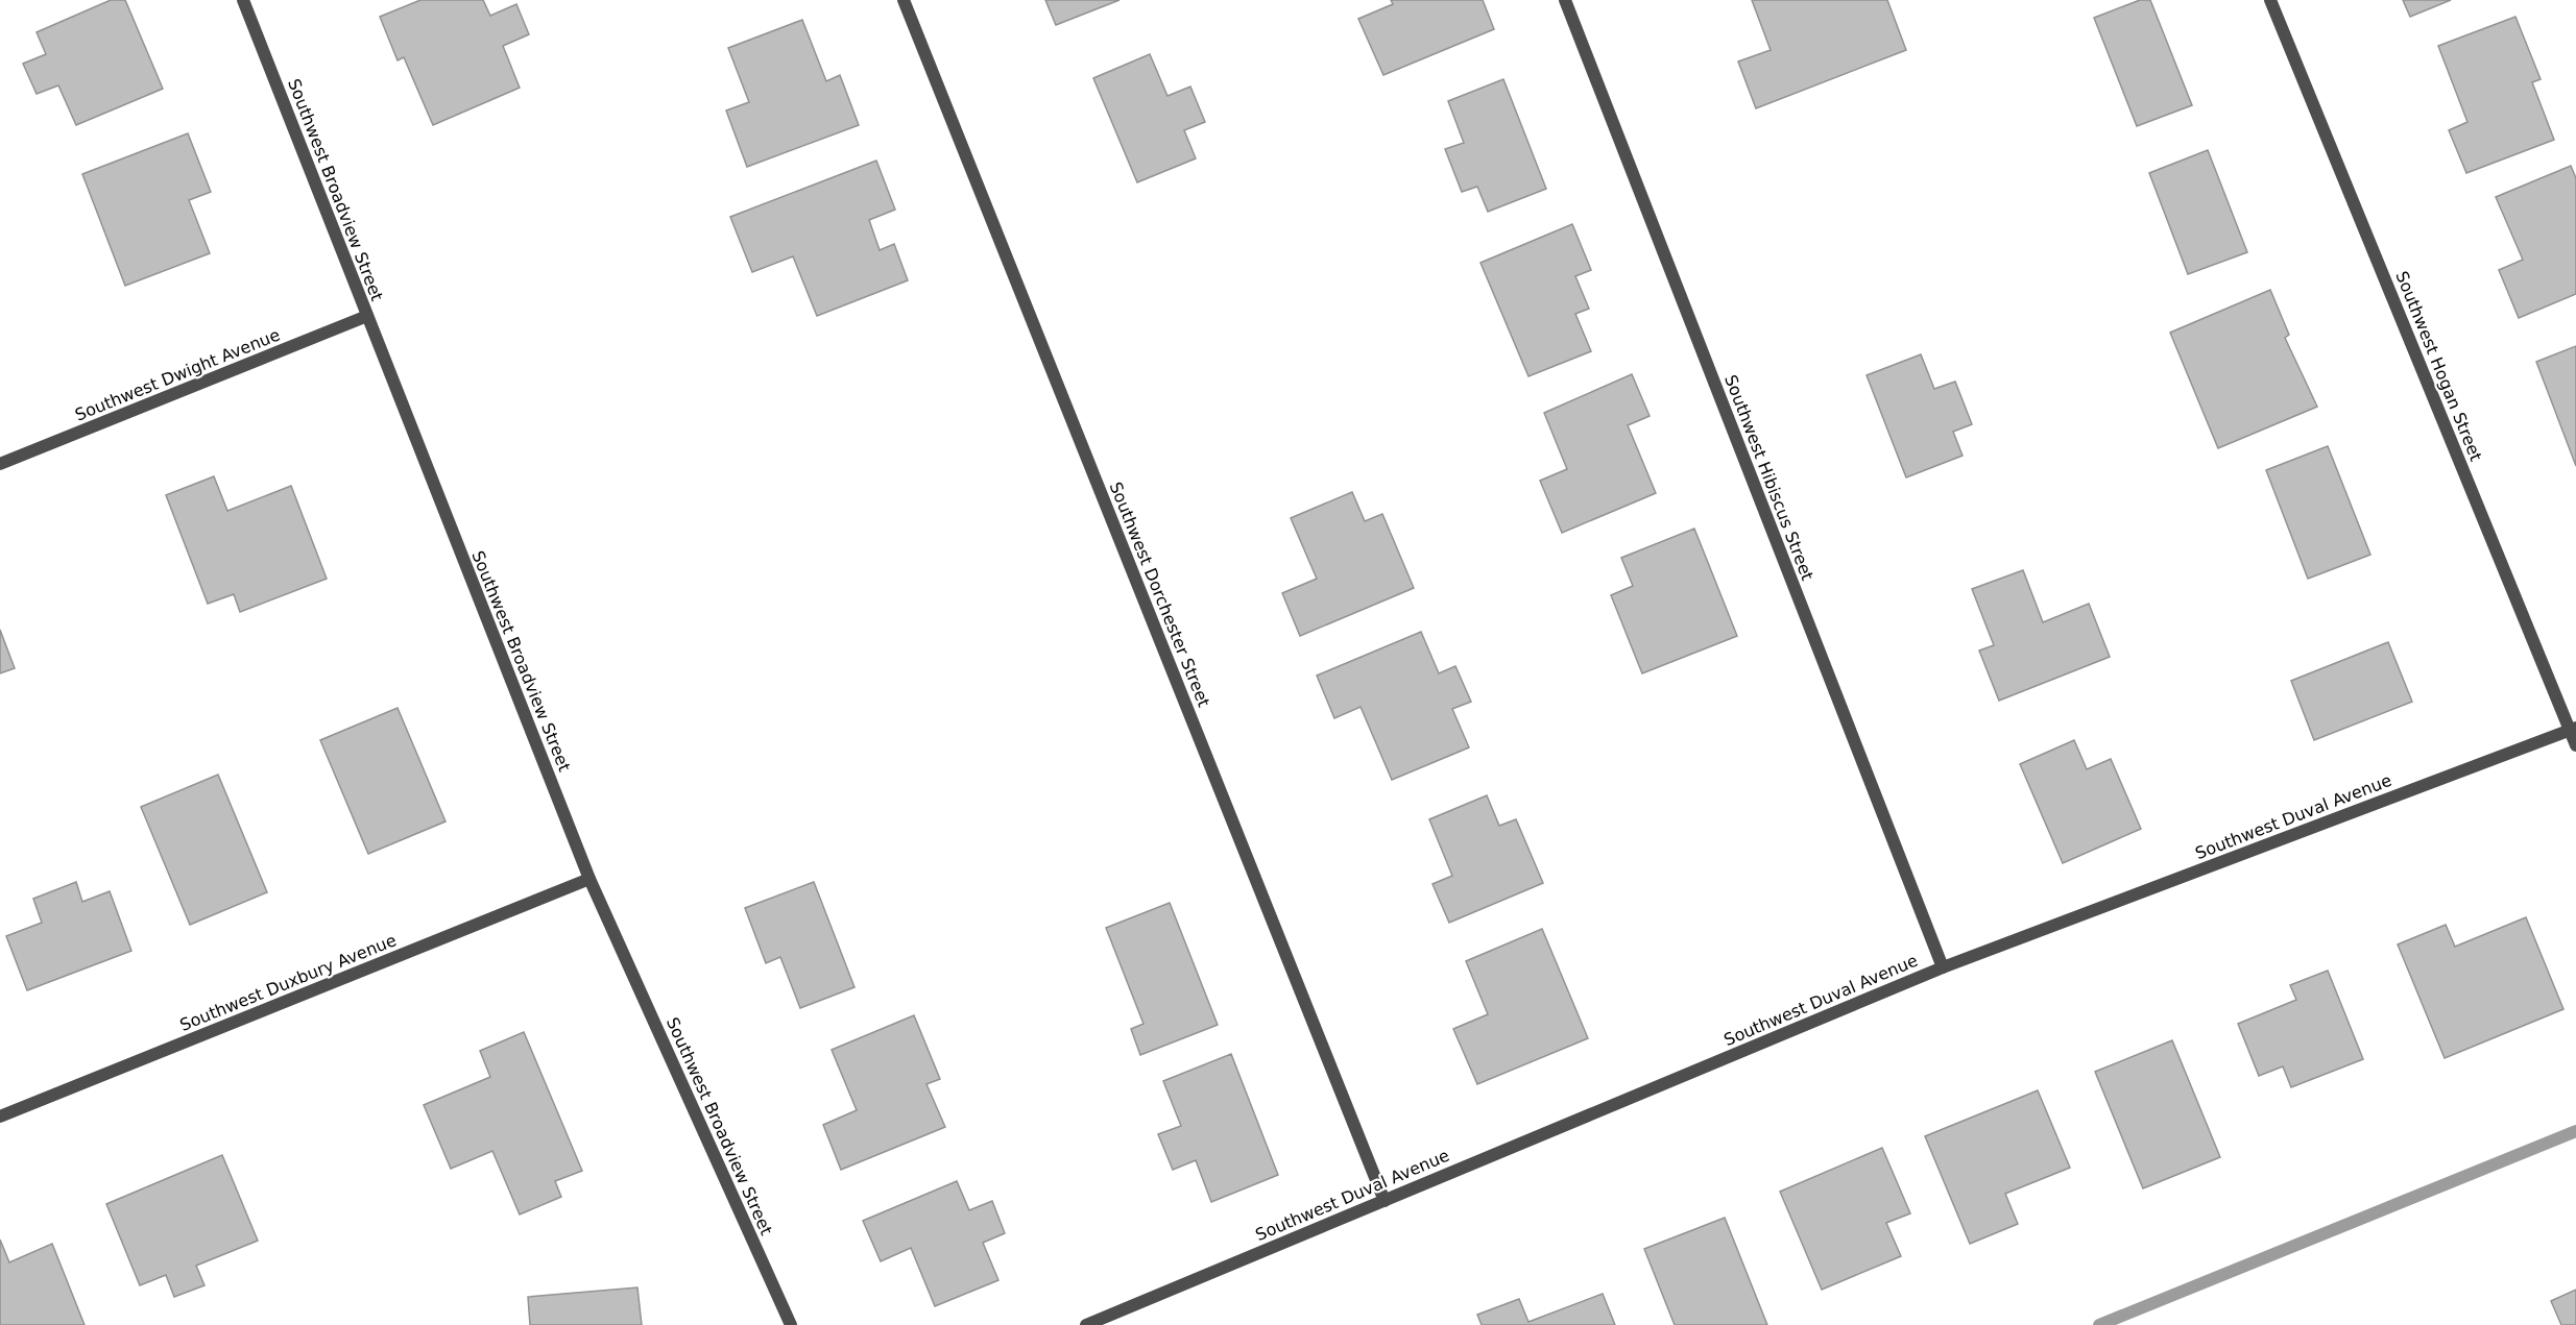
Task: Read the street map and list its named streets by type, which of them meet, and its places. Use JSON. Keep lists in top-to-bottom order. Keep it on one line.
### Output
{"streets":{"street":["Southwest Broadview Street","Southwest Hogan Street","Southwest Dwight Avenue","Southwest Hibiscus Street","Southwest Dorchester Street","Southwest Duval Avenue","Southwest Duxbury Avenue"]},"crossings":[["Southwest Broadview Street","Southwest Dwight Avenue"],["Southwest Broadview Street","Southwest Duxbury Avenue"],["Southwest Hogan Street","Southwest Duval Avenue"],["Southwest Hibiscus Street","Southwest Duval Avenue"],["Southwest Dorchester Street","Southwest Duval Avenue"]]}
